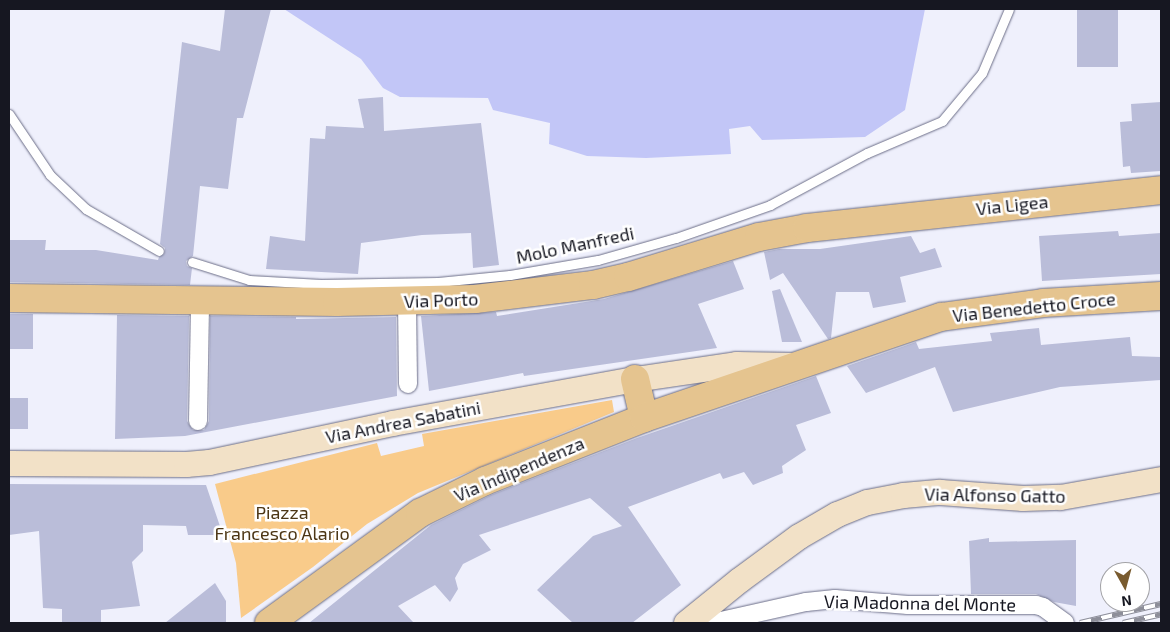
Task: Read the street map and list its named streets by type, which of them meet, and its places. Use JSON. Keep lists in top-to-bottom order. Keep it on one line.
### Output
{"streets":{"main road":["Via Ligea","Via Porto","Via Benedetto Croce","Via Andrea Sabatini","Via Indipendenza","Via Alfonso Gatto"],"street":["Via Madonna del Monte"],"lane":["Molo Manfredi"]},"crossings":[["Via Ligea","Via Porto"],["Molo Manfredi","Via Porto"],["Via Benedetto Croce","Via Andrea Sabatini"],["Via Benedetto Croce","Via Indipendenza"],["Via Andrea Sabatini","Via Indipendenza"]],"parks":["Piazza Francesco Alario"],"north":"bottom"}
